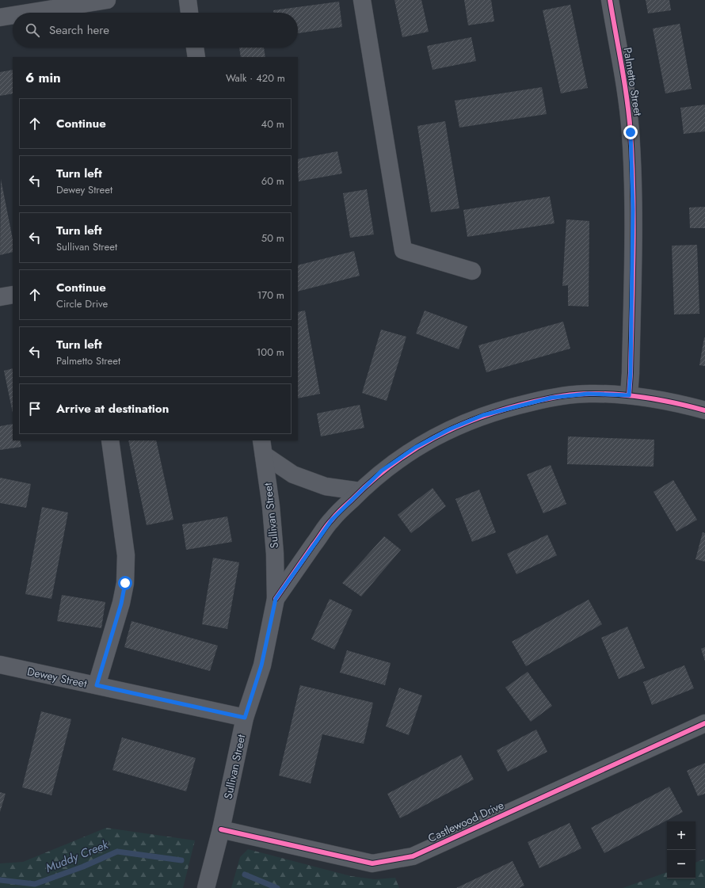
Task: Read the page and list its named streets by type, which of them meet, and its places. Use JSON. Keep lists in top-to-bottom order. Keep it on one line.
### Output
{"streets":{"street":["Palmetto Street","Sullivan Street","Dewey Street","Castlewood Drive"]},"crossings":[["Sullivan Street","Dewey Street"],["Sullivan Street","Castlewood Drive"]],"water":["Muddy Creek"],"page":{"search":"Search here","heading":["6 min","Walk · 420 m"],"list":[["Continue","40 m"],["Turn left","Dewey Street","60 m"],["Turn left","Sullivan Street","50 m"],["Continue","Circle Drive","170 m"],["Turn left","Palmetto Street","100 m"],"Arrive at destination"],"map_buttons":["+","−"]}}
